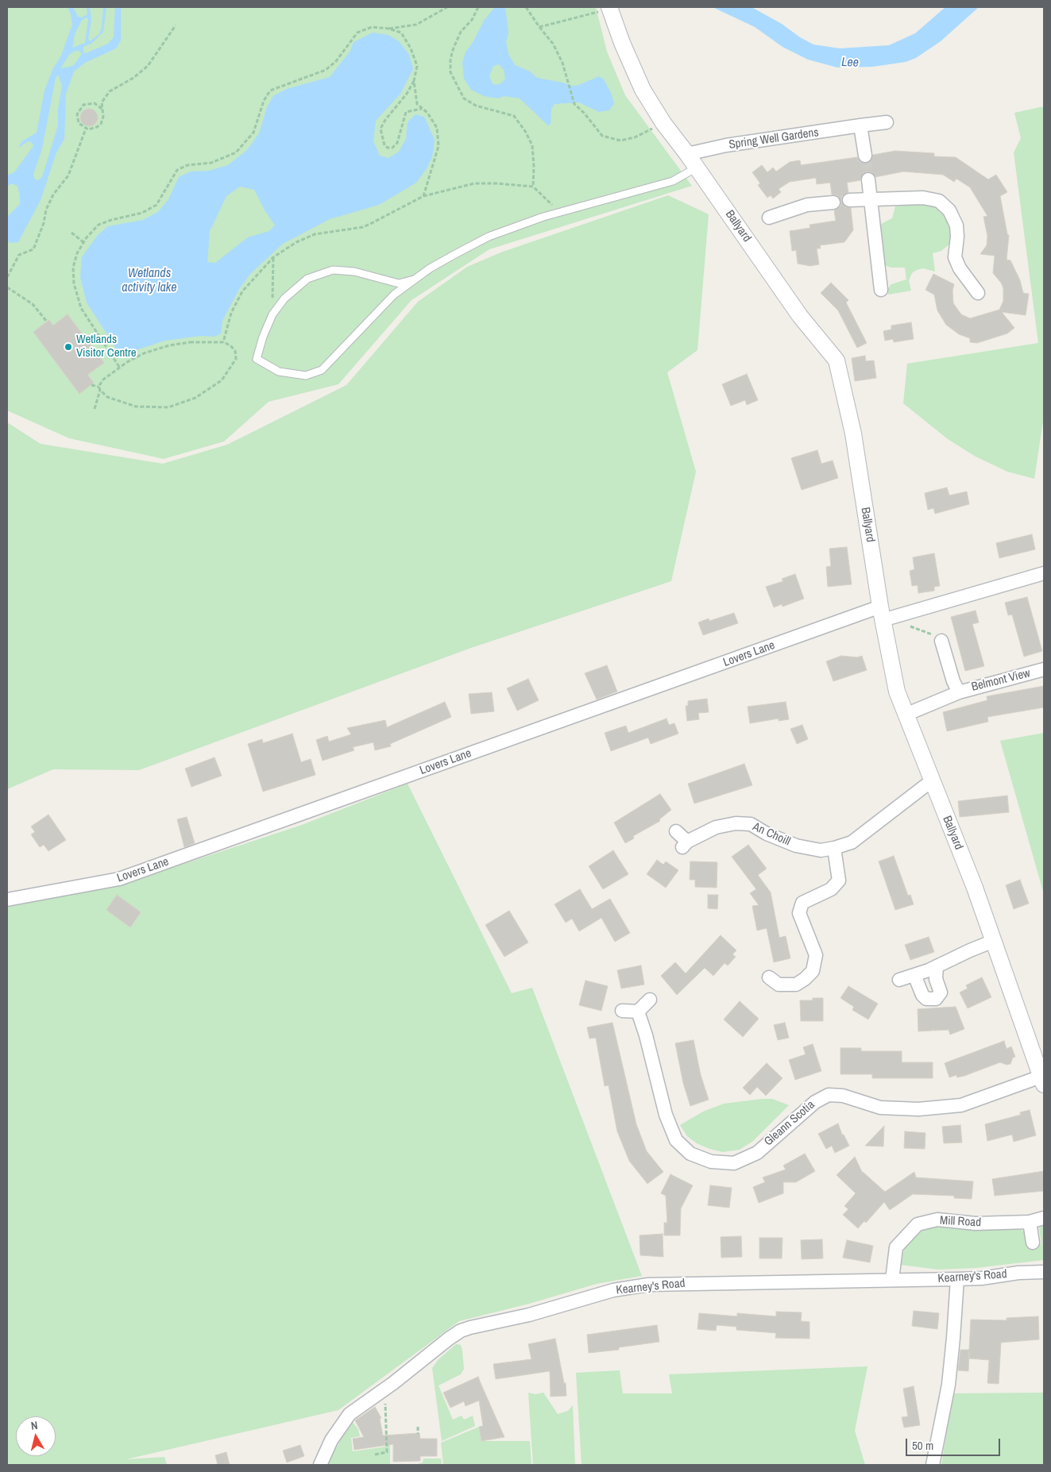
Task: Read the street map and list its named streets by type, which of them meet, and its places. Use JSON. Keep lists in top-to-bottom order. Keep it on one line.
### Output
{"streets":{"street":["Spring Well Gardens","Ballyard","Lovers Lane","Belmont View","An Choill","Gleann Scotia","Mill Road","Kearney's Road"]},"crossings":[["Spring Well Gardens","Ballyard"],["Ballyard","Lovers Lane"],["Ballyard","Belmont View"],["Ballyard","An Choill"],["Ballyard","Gleann Scotia"],["Mill Road","Kearney's Road"]],"water":["Lee","Wetlands activity lake"],"places":["Wetlands Visitor Centre"],"scale_bar":"50 m","north":"top"}
